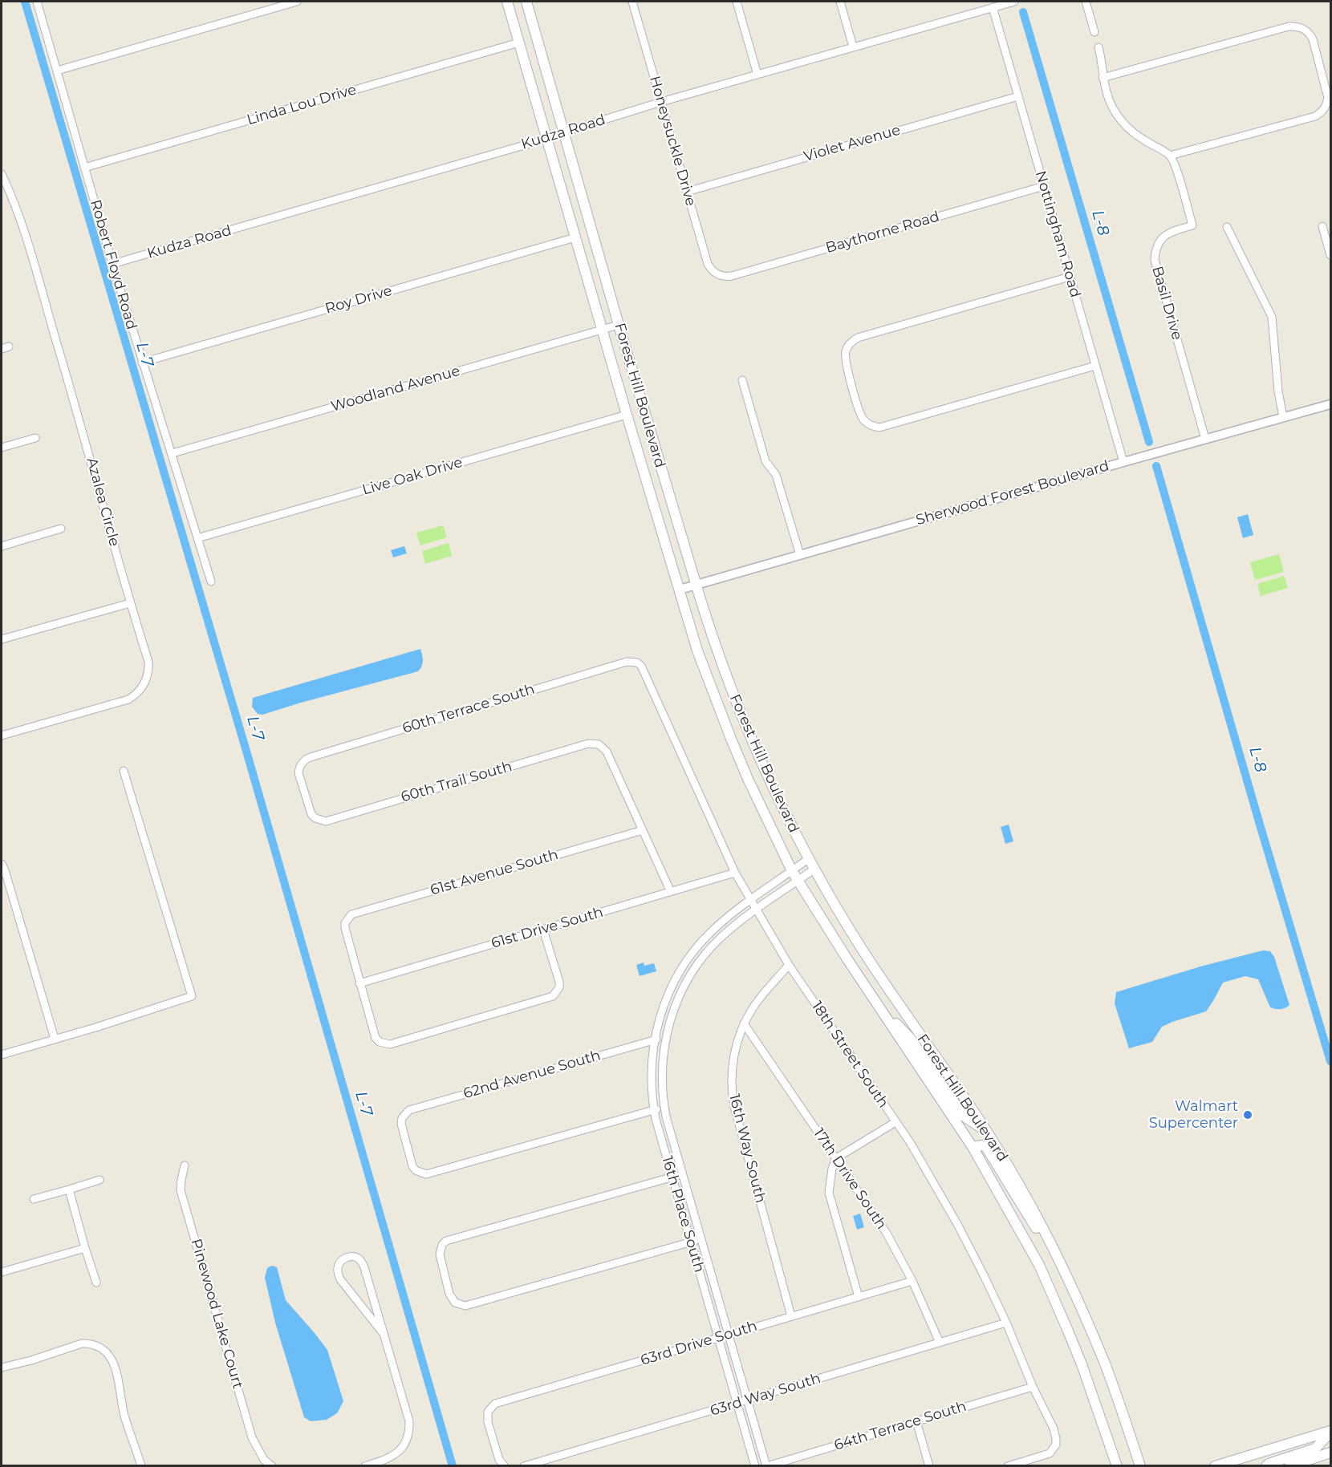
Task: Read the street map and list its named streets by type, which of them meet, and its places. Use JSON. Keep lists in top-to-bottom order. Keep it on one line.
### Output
{"streets":{"main road":["Forest Hill Boulevard"],"street":["Linda Lou Drive","Kudza Road","Honeysuckle Drive","Violet Avenue","Baythorne Road","Nottingham Road","Robert Floyd Road","Roy Drive","Basil Drive","Woodland Avenue","Live Oak Drive","Sherwood Forest Boulevard","Azalea Circle","60th Terrace South","60th Trail South","61st Avenue South","61st Drive South","18th Street South","62nd Avenue South","16th Way South","17th Drive South","16th Place South","Pinewood Lake Court","63rd Drive South","63rd Way South","64th Terrace South"]},"crossings":[["Linda Lou Drive","Robert Floyd Road"],["Linda Lou Drive","Forest Hill Boulevard"],["Kudza Road","Honeysuckle Drive"],["Kudza Road","Nottingham Road"],["Kudza Road","Robert Floyd Road"],["Kudza Road","Forest Hill Boulevard"],["Honeysuckle Drive","Violet Avenue"],["Honeysuckle Drive","Baythorne Road"],["Violet Avenue","Nottingham Road"],["Baythorne Road","Nottingham Road"],["Nottingham Road","Sherwood Forest Boulevard"],["Robert Floyd Road","Roy Drive"],["Robert Floyd Road","Woodland Avenue"],["Robert Floyd Road","Live Oak Drive"],["Roy Drive","Forest Hill Boulevard"],["Basil Drive","Sherwood Forest Boulevard"],["Woodland Avenue","Forest Hill Boulevard"],["Forest Hill Boulevard","Live Oak Drive"],["Forest Hill Boulevard","Sherwood Forest Boulevard"],["Forest Hill Boulevard","16th Place South"],["60th Terrace South","60th Trail South"],["60th Terrace South","18th Street South"],["60th Trail South","61st Avenue South"],["61st Avenue South","61st Drive South"],["61st Drive South","18th Street South"],["18th Street South","16th Way South"],["18th Street South","16th Place South"],["18th Street South","63rd Way South"],["18th Street South","64th Terrace South"],["62nd Avenue South","16th Place South"],["16th Way South","17th Drive South"],["16th Way South","63rd Drive South"],["17th Drive South","63rd Drive South"],["17th Drive South","63rd Way South"],["16th Place South","63rd Drive South"],["16th Place South","63rd Way South"],["16th Place South","64th Terrace South"]],"water":["L-8","L-7"],"places":["Walmart Supercenter"]}
